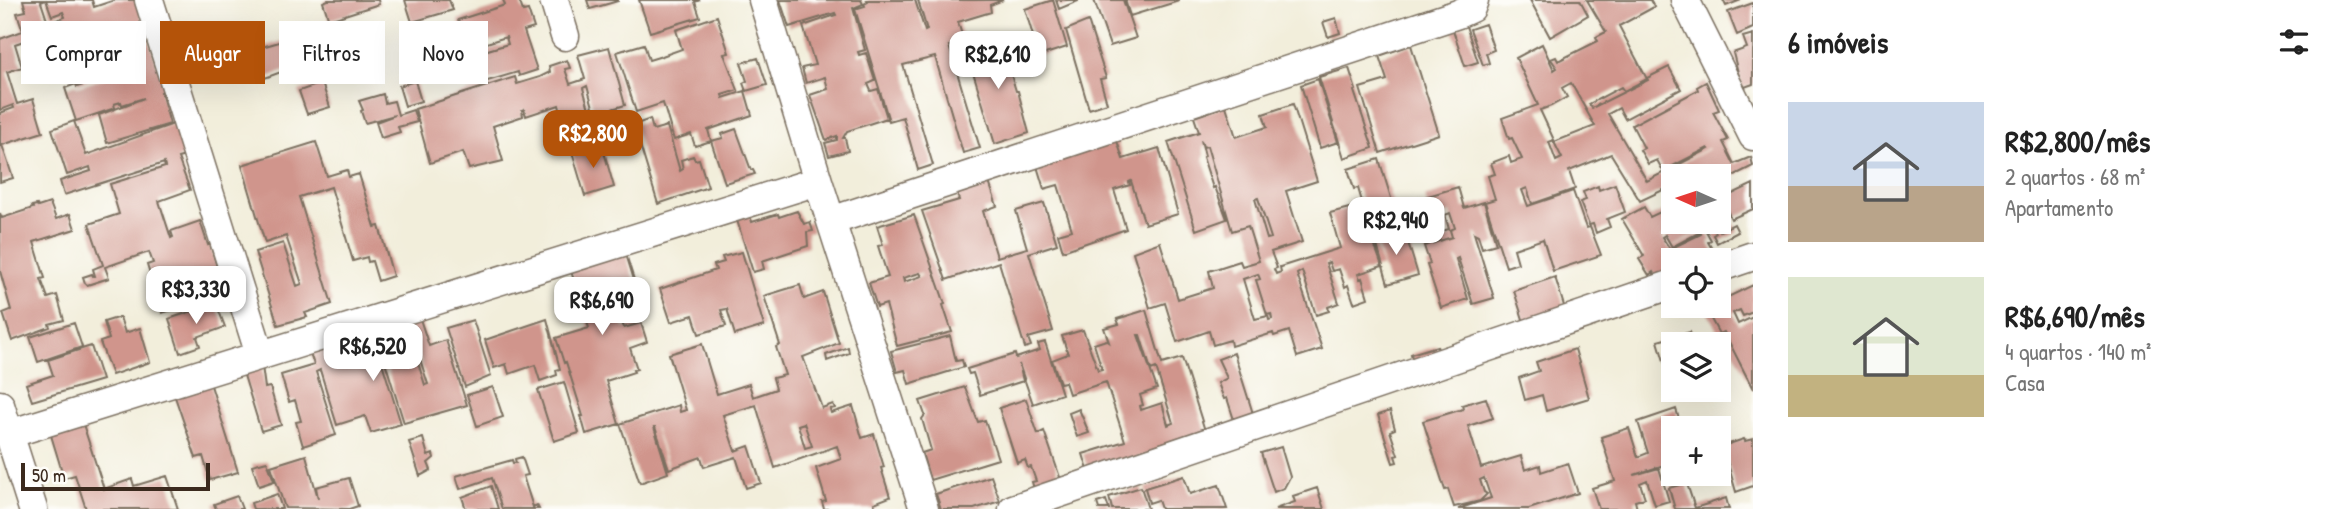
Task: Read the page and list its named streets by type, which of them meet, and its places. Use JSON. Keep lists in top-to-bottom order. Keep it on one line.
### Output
{"scale_bar":"50 m","north":"left","page":{"heading":"6 imóveis","chip":["Comprar","Alugar","Filtros","Novo"],"price":["R$2,610","R$2,800","R$2,940","R$3,330","R$6,690","R$6,520"],"list":[{"name":"R$2,800/mês","note":"2 quartos · 68 m² · Apartamento"},{"name":"R$6,690/mês","note":"4 quartos · 140 m² · Casa"}],"map_buttons":"+","scale":"50 m"}}
